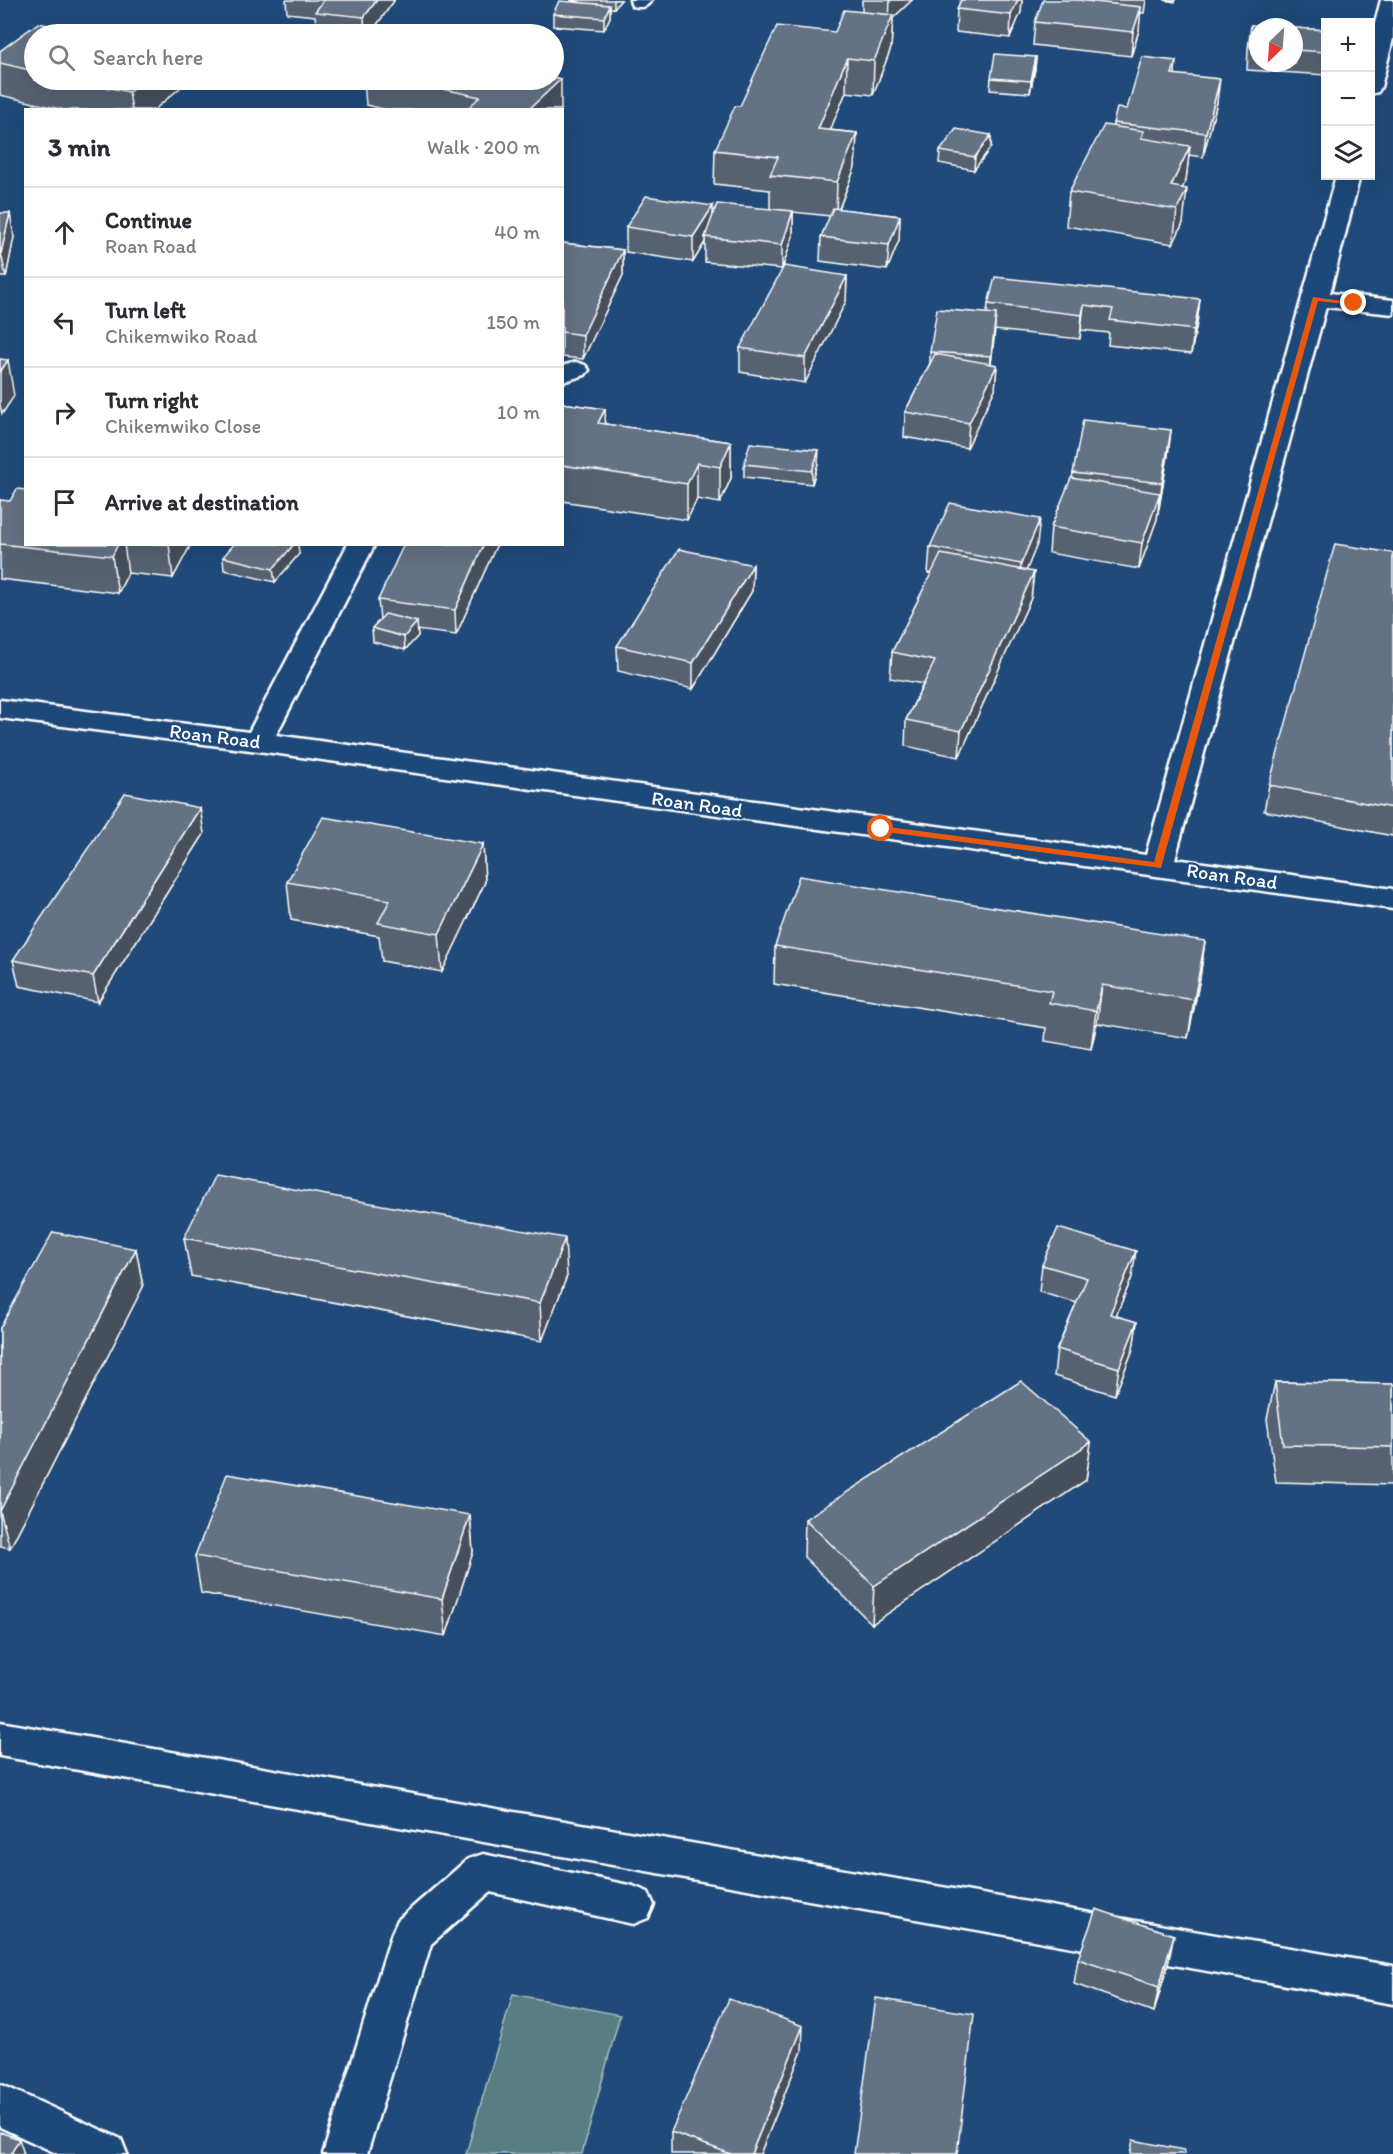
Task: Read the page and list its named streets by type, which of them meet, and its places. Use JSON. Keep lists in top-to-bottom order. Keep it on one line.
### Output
{"streets":{"street":["Roan Road"]},"north":"bottom left","page":{"map_buttons":["+","−"],"search":"Search here","heading":["3 min","Walk · 200 m"],"list":[["Continue","Roan Road","40 m"],["Turn left","Chikemwiko Road","150 m"],["Turn right","Chikemwiko Close","10 m"],"Arrive at destination"]}}
